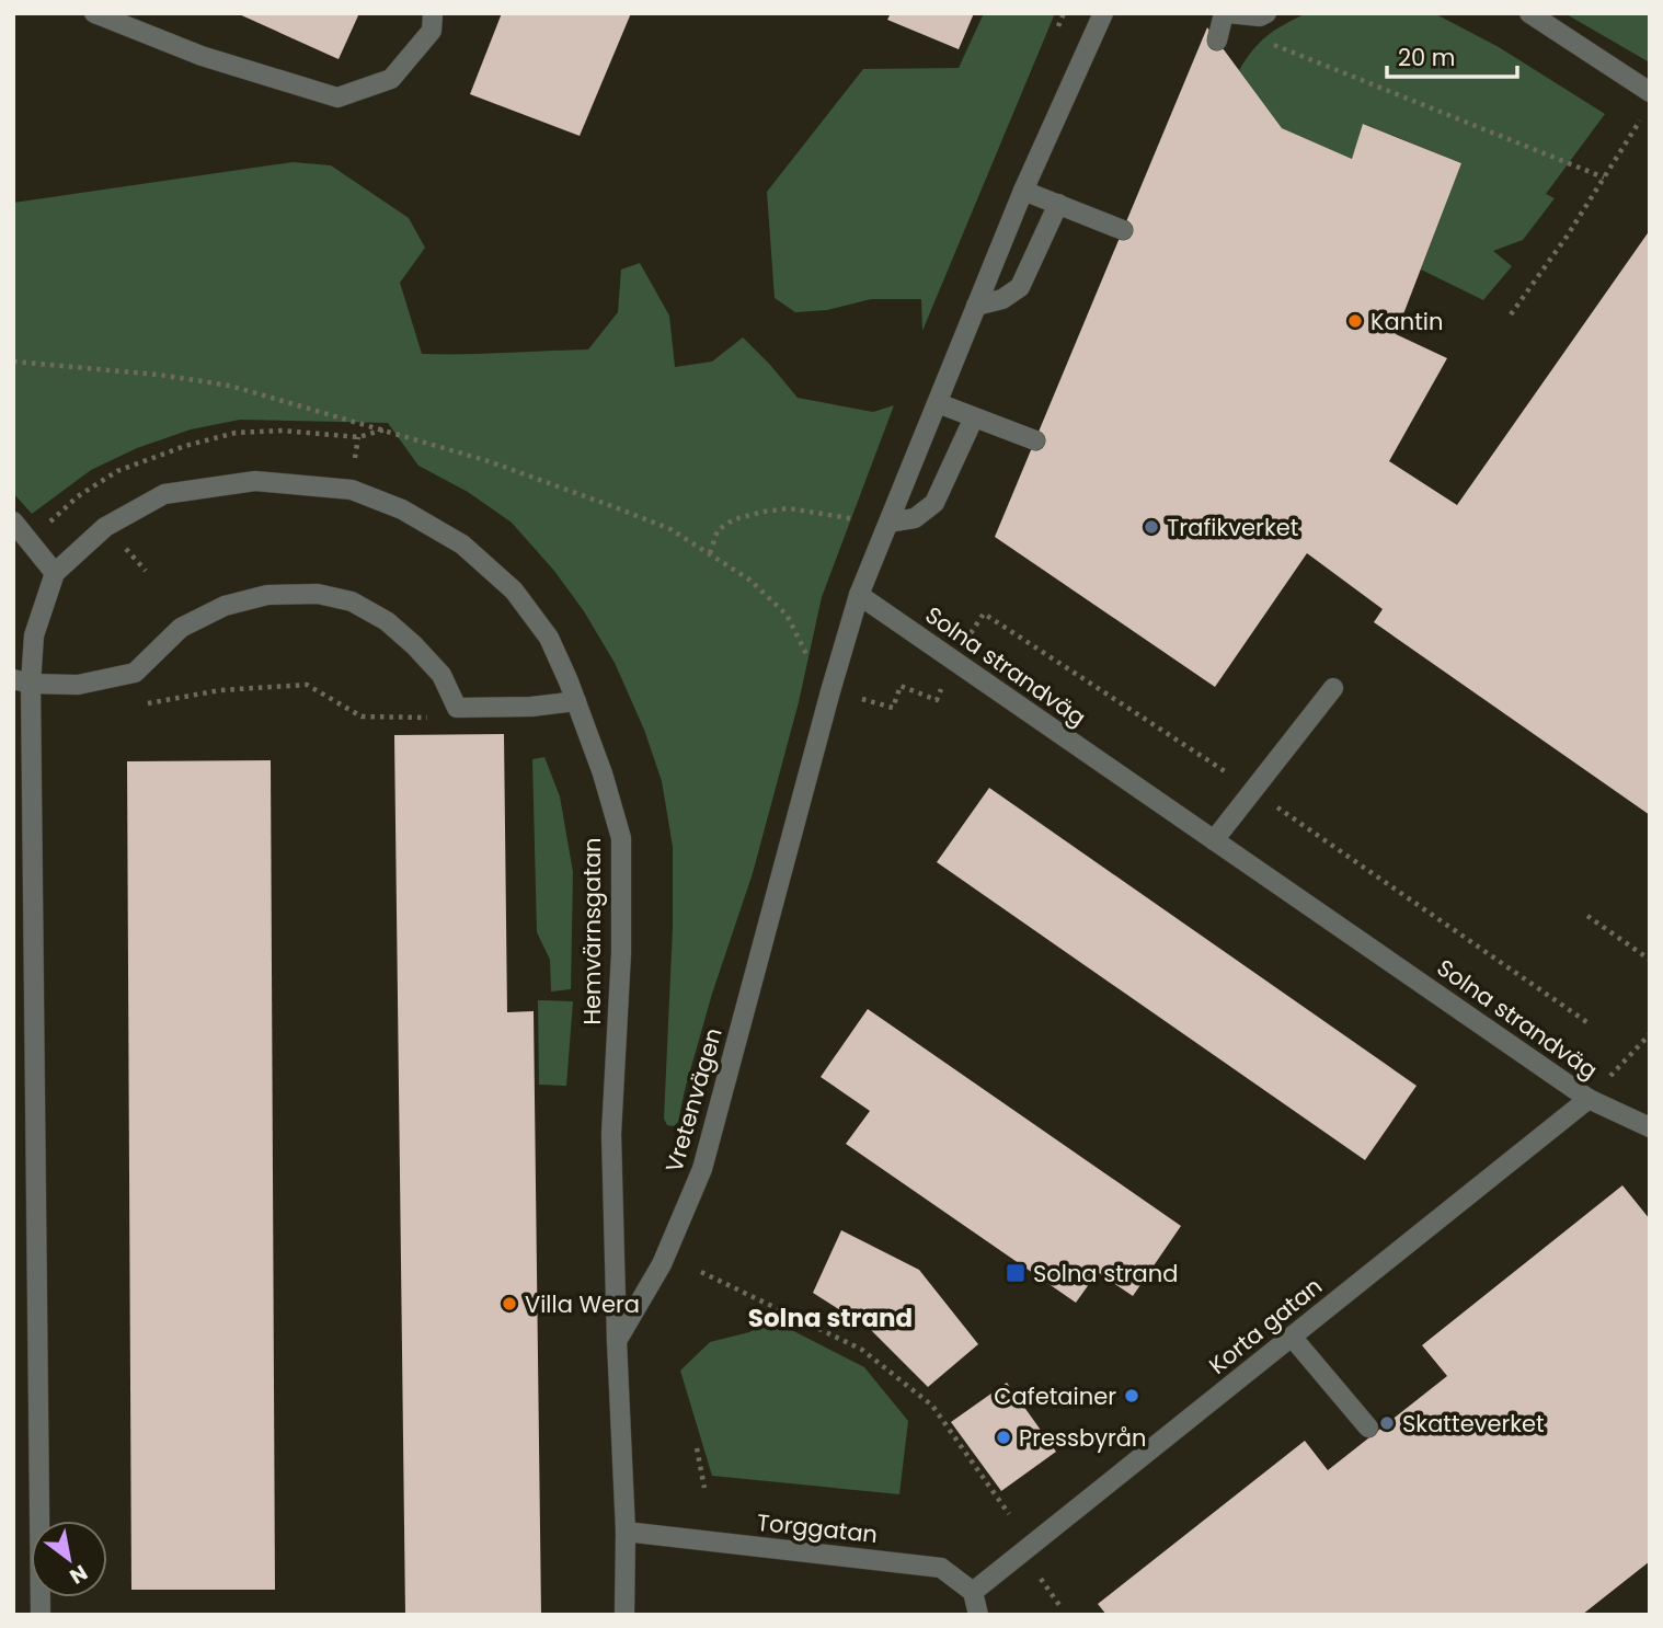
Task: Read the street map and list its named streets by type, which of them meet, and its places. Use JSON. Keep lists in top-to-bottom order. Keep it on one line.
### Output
{"streets":{"street":["Solna strandväg","Hemvärnsgatan","Vretenvägen","Korta gatan","Torggatan"]},"crossings":[["Solna strandväg","Vretenvägen"],["Solna strandväg","Korta gatan"],["Hemvärnsgatan","Vretenvägen"],["Korta gatan","Torggatan"]],"districts":["Solna strand"],"places":{"other":["Kantin","Trafikverket","Villa Wera","Cafetainer","Skatteverket","Pressbyrån"],"transit":["Solna strand"]},"scale_bar":"20 m","north":"bottom right"}
